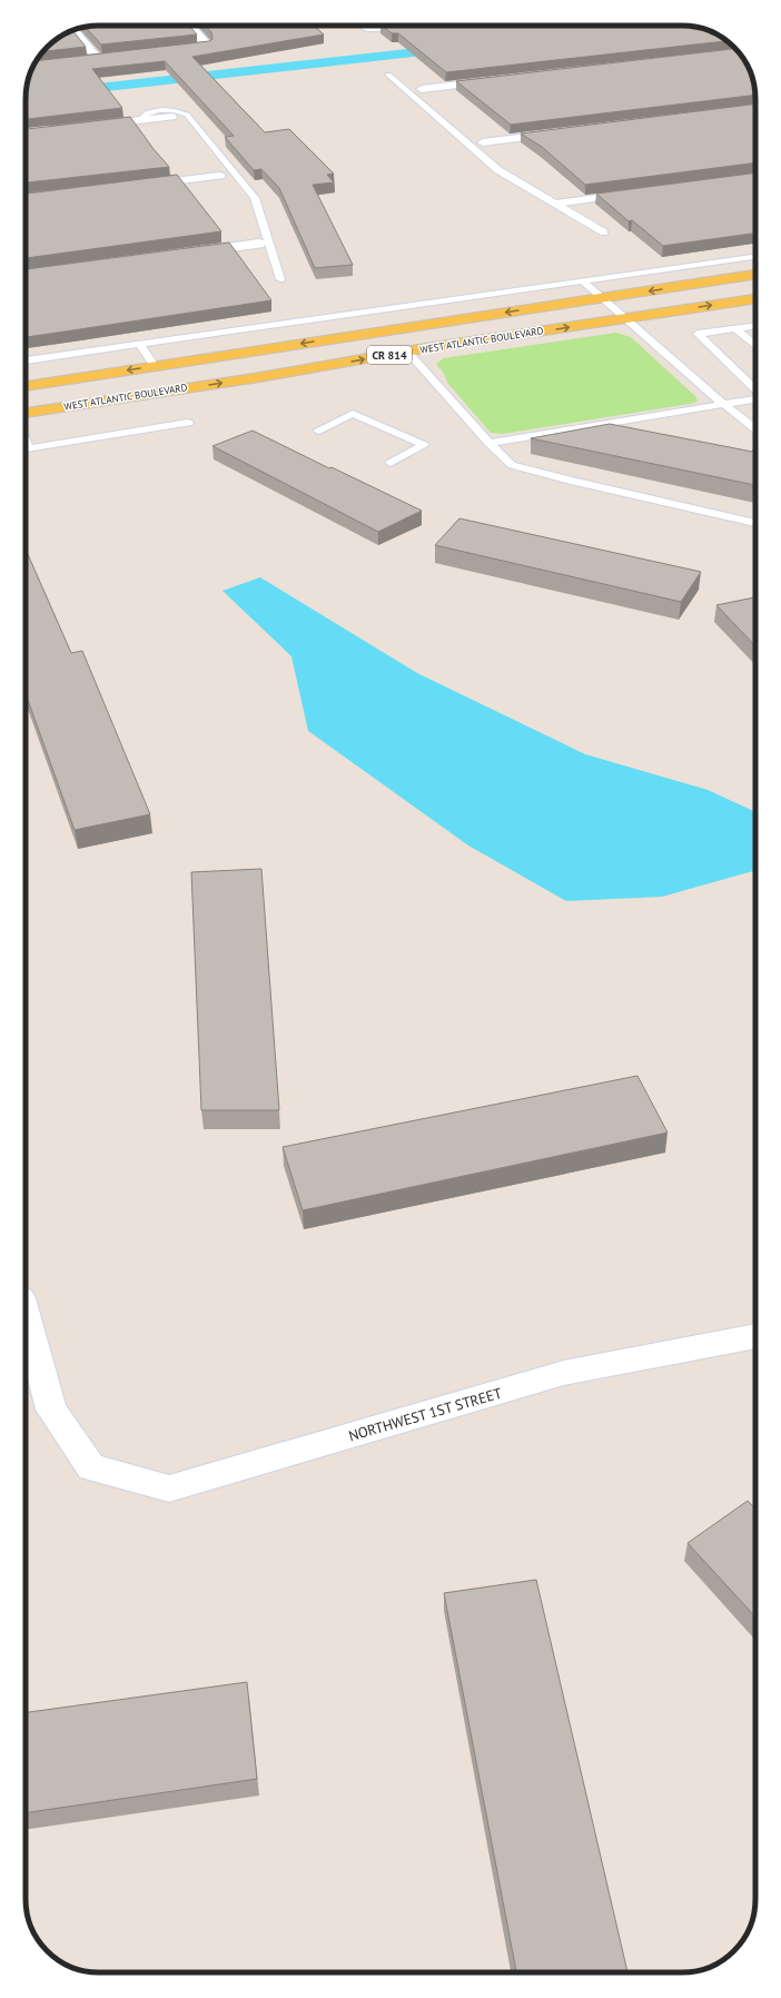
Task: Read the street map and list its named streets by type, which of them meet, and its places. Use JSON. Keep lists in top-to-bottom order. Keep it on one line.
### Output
{"streets":{"main road":["WEST ATLANTIC BOULEVARD","CR 814"],"street":["NORTHWEST 1ST STREET"]}}
